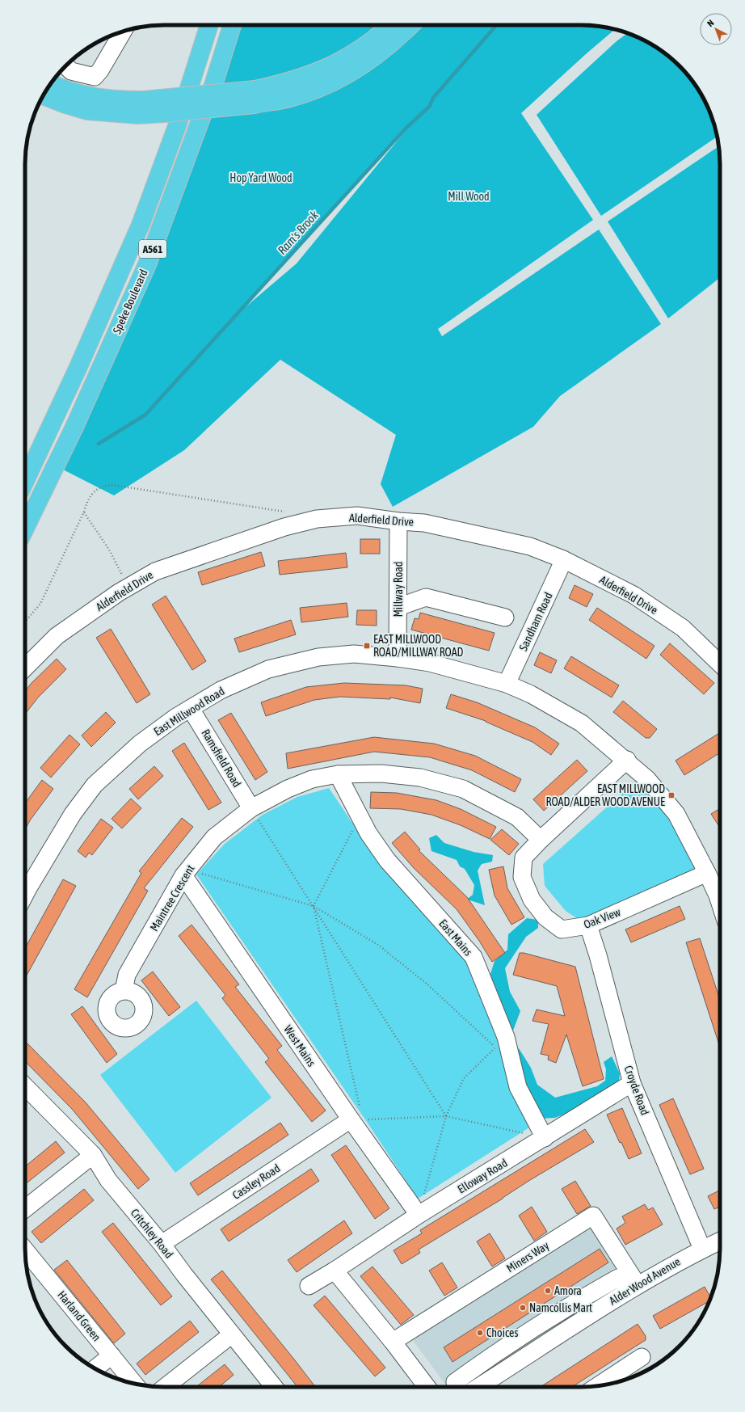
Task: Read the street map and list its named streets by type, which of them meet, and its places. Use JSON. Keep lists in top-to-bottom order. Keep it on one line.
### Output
{"streets":{"highway":["A561","Speke Boulevard"],"street":["Alderfield Drive","Millway Road","Sandham Road","East Millwood Road","Ramsfield Road","Maintree Crescent","Oak View","East Mains","West Mains","Croyde Road","Elloway Road","Cassley Road","Critchley Road","Miners Way","Alder Wood Avenue","Harland Green"]},"crossings":[["Alderfield Drive","Millway Road"],["Alderfield Drive","Sandham Road"],["Millway Road","East Millwood Road"],["Sandham Road","East Millwood Road"],["East Millwood Road","Ramsfield Road"],["East Millwood Road","Oak View"],["Ramsfield Road","Maintree Crescent"],["Maintree Crescent","Oak View"],["Maintree Crescent","East Mains"],["Maintree Crescent","West Mains"],["Oak View","Croyde Road"],["East Mains","Elloway Road"],["West Mains","Elloway Road"],["West Mains","Cassley Road"],["Croyde Road","Elloway Road"],["Croyde Road","Alder Wood Avenue"],["Cassley Road","Critchley Road"],["Miners Way","Alder Wood Avenue"]],"water":["Ram's Brook"],"parks":["Hop Yard Wood","Mill Wood"],"places":{"transit":["EAST MILLWOOD ROAD/MILLWAY ROAD","EAST MILLWOOD ROAD/ALDER WOOD AVENUE"],"other":["Amora","Namcollis Mart","Choices"]},"north":"top left"}
